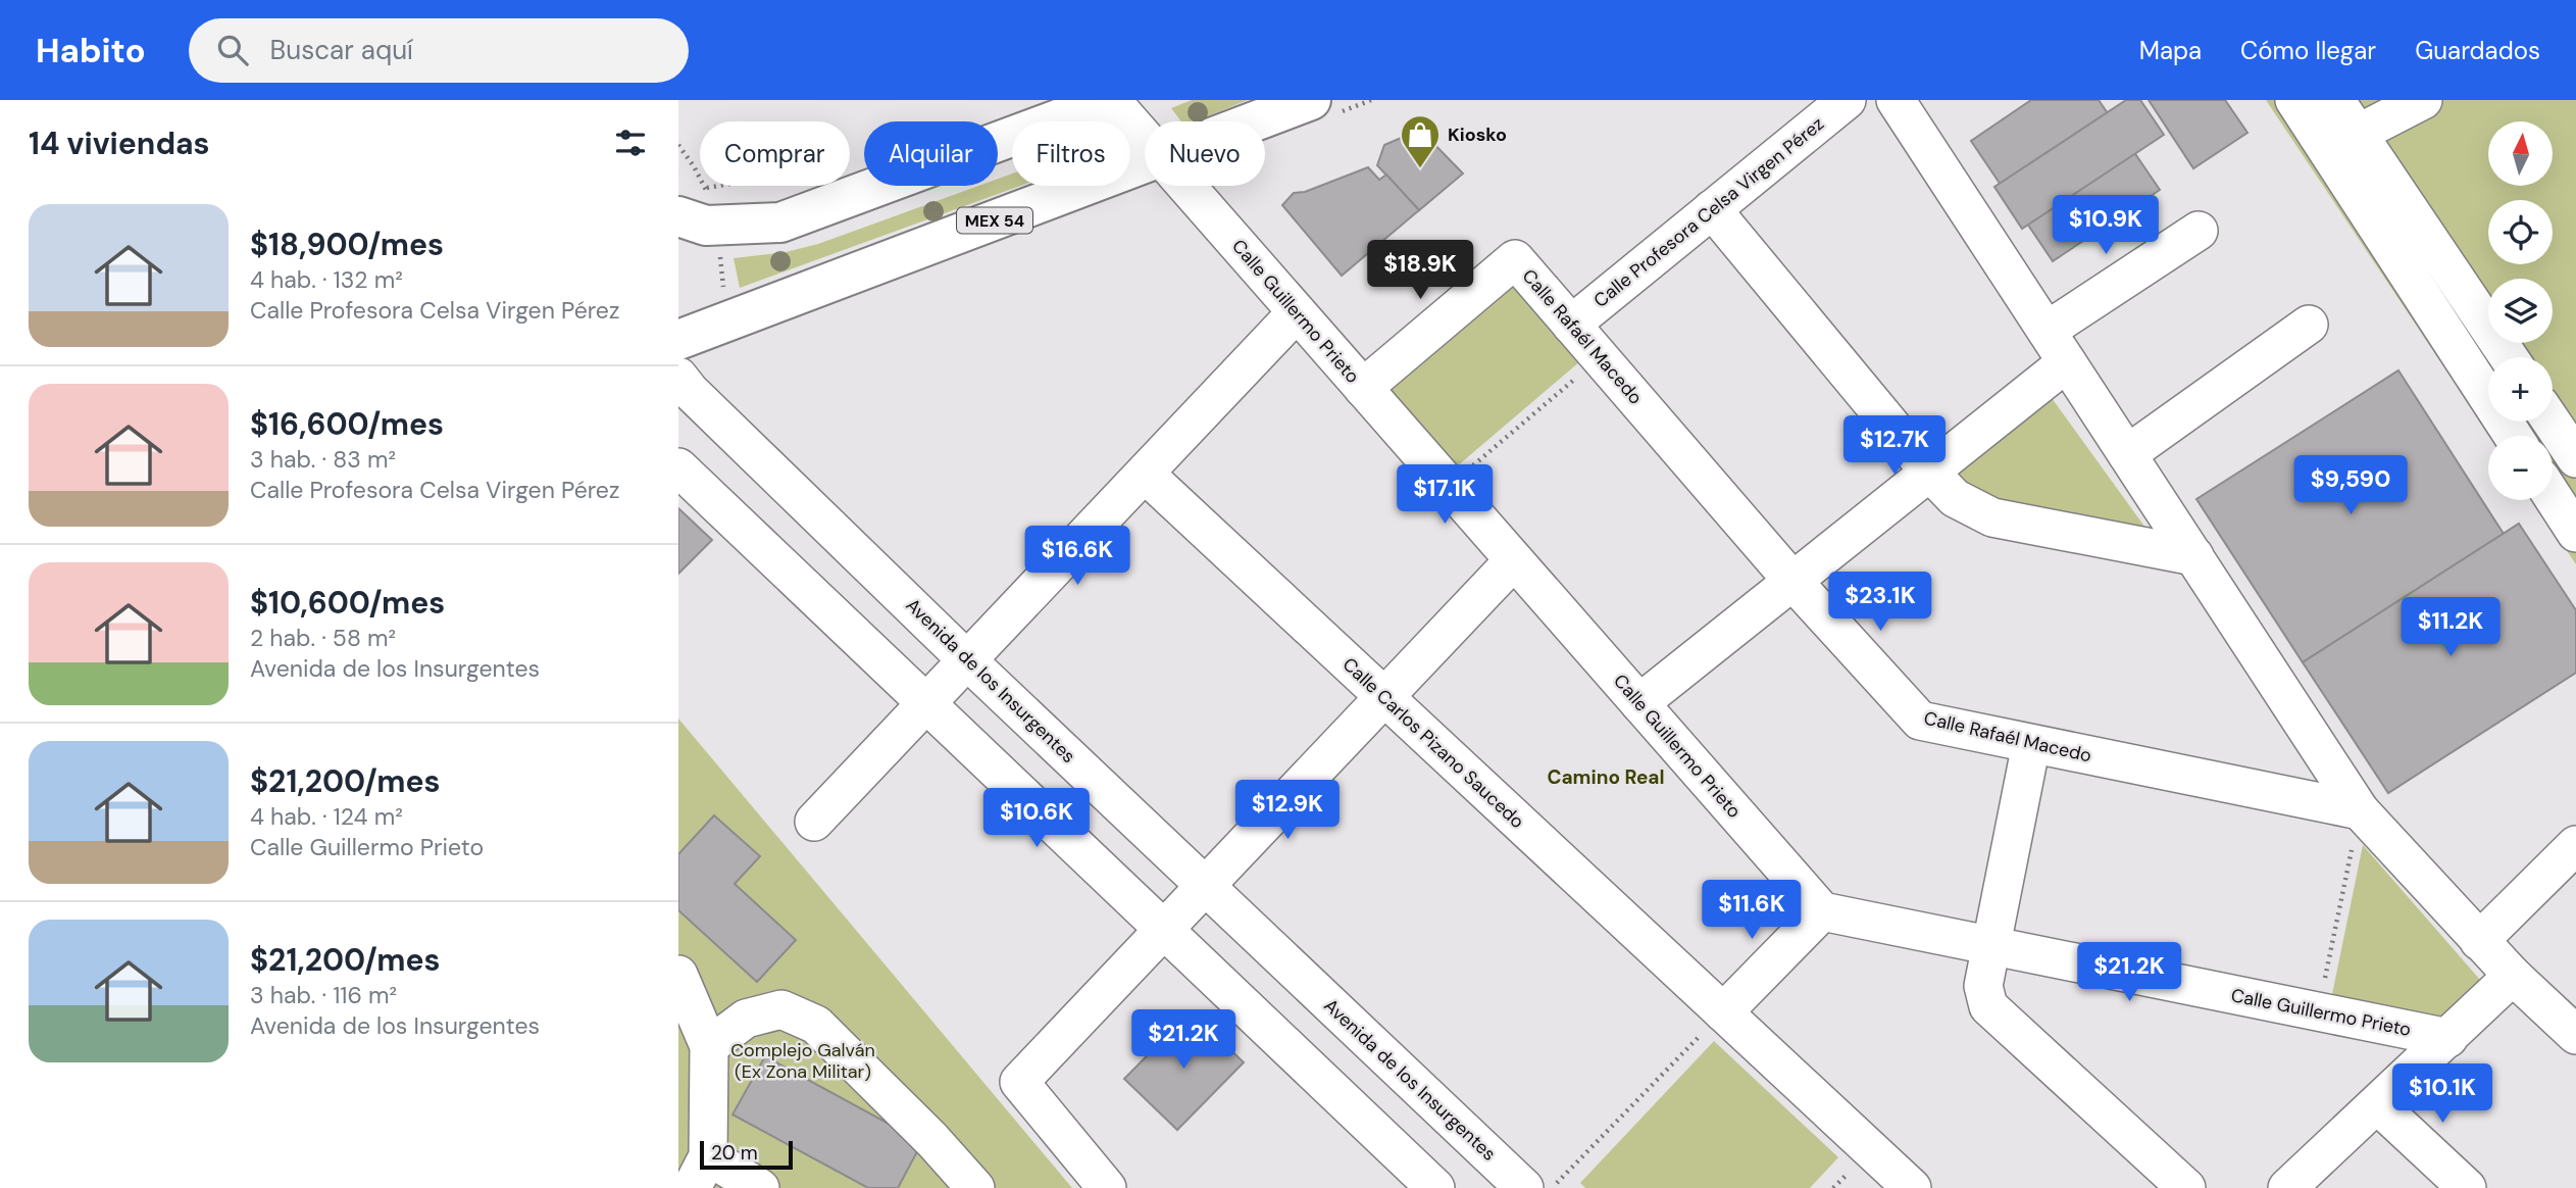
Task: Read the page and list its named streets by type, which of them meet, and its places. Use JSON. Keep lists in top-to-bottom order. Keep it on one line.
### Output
{"streets":{"main road":["MEX 54"],"street":["Calle Profesora Celsa Virgen Pérez","Calle Guillermo Prieto","Calle Rafaél Macedo","Avenida de los Insurgentes","Calle Carlos Pizano Saucedo"]},"crossings":[["Calle Profesora Celsa Virgen Pérez","Calle Rafaél Macedo"],["Calle Guillermo Prieto","Calle Rafaél Macedo"]],"districts":["Camino Real"],"parks":["Complejo Galván (Ex Zona Militar)"],"places":{"shop":["Kiosko"]},"scale_bar":"20 m","north":"top","page":{"header":"Habito","search":"Buscar aquí","nav":["Mapa","Cómo llegar","Guardados"],"heading":"14 viviendas","map_buttons":["+","−"],"chip":["Comprar","Alquilar","Filtros","Nuevo"],"list":[{"name":"$18,900/mes","note":"4 hab. · 132 m² · Calle Profesora Celsa Virgen Pérez"},{"name":"$16,600/mes","note":"3 hab. · 83 m² · Calle Profesora Celsa Virgen Pérez"},{"name":"$10,600/mes","note":"2 hab. · 58 m² · Avenida de los Insurgentes"},{"name":"$21,200/mes","note":"4 hab. · 124 m² · Calle Guillermo Prieto"},{"name":"$21,200/mes","note":"3 hab. · 116 m² · Avenida de los Insurgentes"}],"price":["$10.9K","$18.9K","$12.7K","$9,590","$17.1K","$16.6K","$23.1K","$11.2K","$12.9K","$10.6K","$11.6K","$21.2K","$21.2K","$10.1K"],"scale":"20 m"}}
